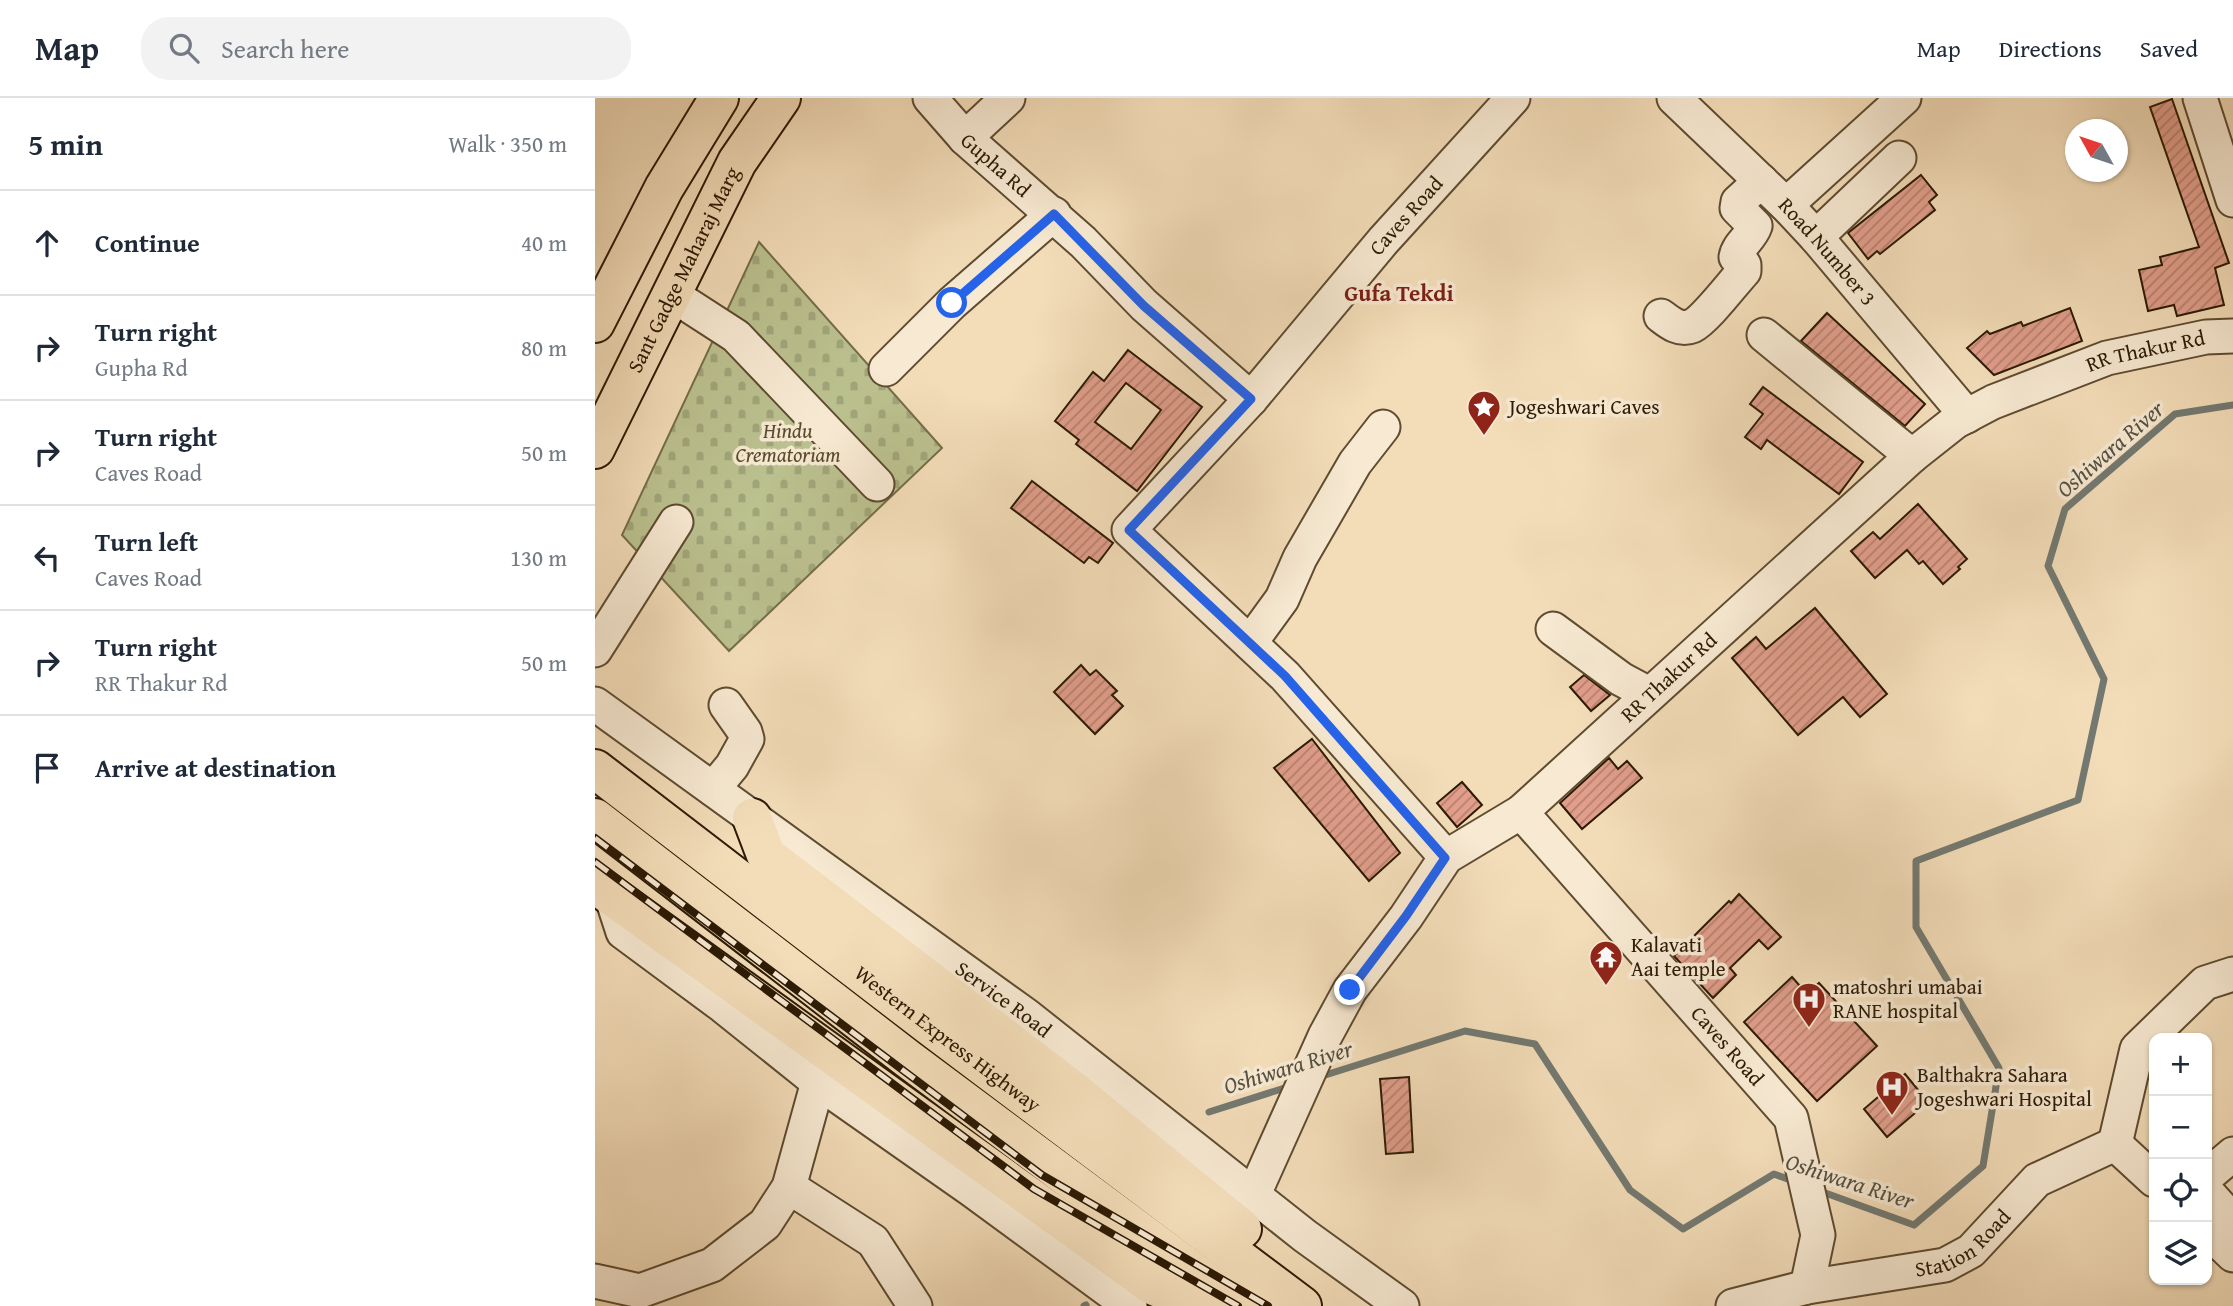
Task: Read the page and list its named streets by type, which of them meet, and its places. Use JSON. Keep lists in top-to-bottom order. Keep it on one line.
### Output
{"streets":{"main road":["Sant Gadge Maharaj Marg","Western Express Highway"],"street":["Gupha Rd","Caves Road","Road Number 3","RR Thakur Rd","Service Road","Station Road"]},"crossings":[["Gupha Rd","Caves Road"],["Caves Road","RR Thakur Rd"],["Caves Road","Station Road"],["Road Number 3","RR Thakur Rd"],["RR Thakur Rd","Service Road"]],"districts":["Gufa Tekdi"],"water":["Oshiwara River"],"parks":["Hindu Crematoriam"],"places":{"place":["Jogeshwari Caves"],"temple":["Kalavati Aai temple"],"hospital":["matoshri umabai RANE hospital","Balthakra Sahara Jogeshwari Hospital"]},"north":"top left","page":{"header":"Map","search":"Search here","nav":["Map","Directions","Saved"],"heading":["5 min","Walk · 350 m"],"list":[["Continue","40 m"],["Turn right","Gupha Rd","80 m"],["Turn right","Caves Road","50 m"],["Turn left","Caves Road","130 m"],["Turn right","RR Thakur Rd","50 m"],"Arrive at destination"],"map_buttons":["+","−"]}}
